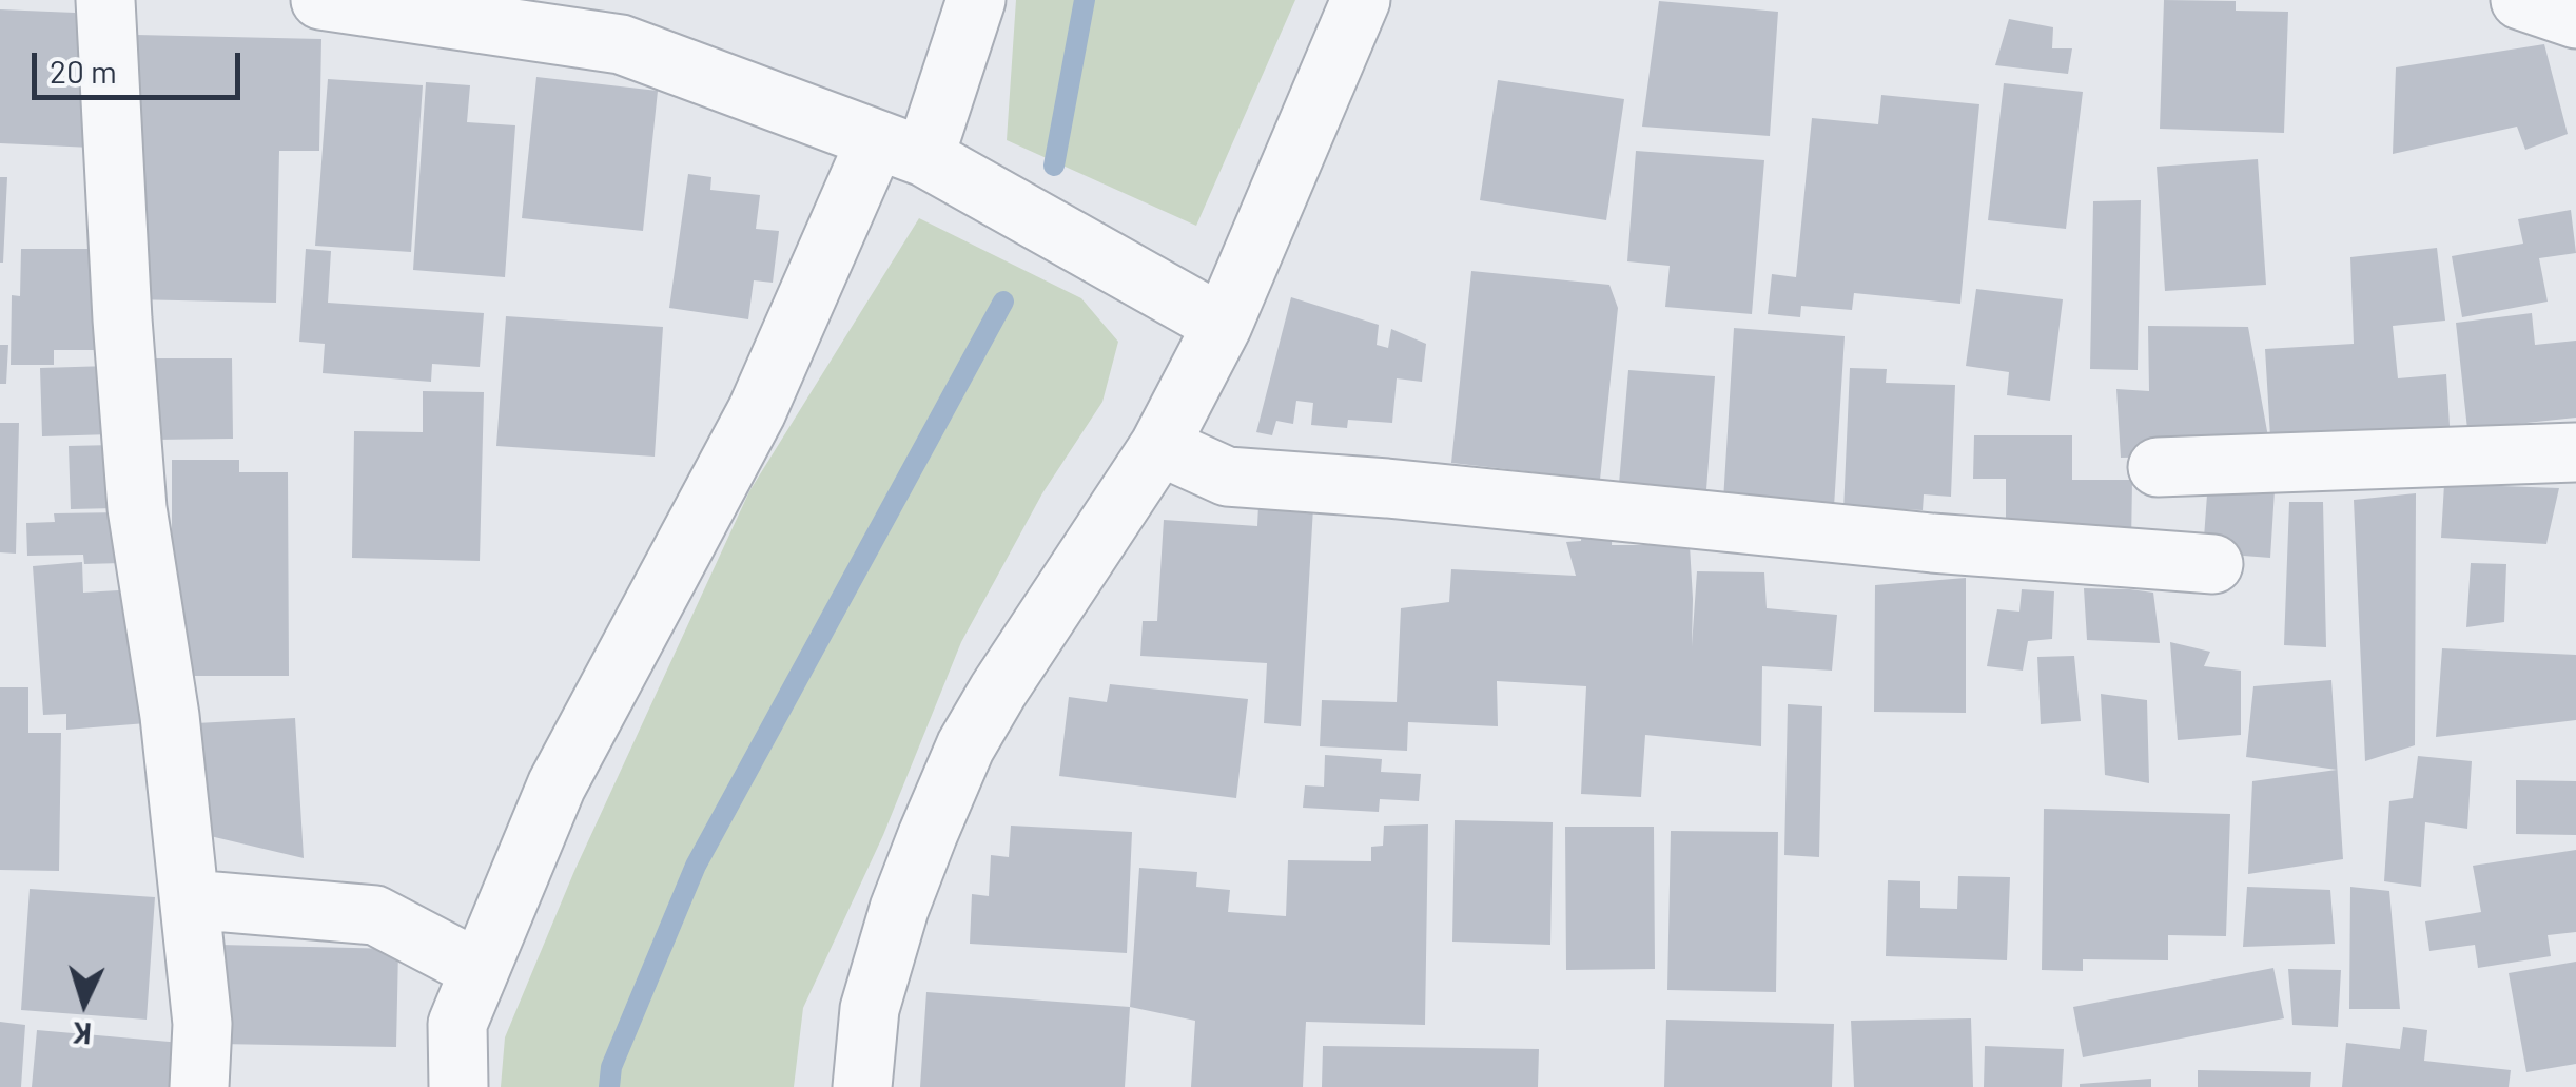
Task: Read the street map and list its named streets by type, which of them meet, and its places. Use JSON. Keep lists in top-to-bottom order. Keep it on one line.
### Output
{"scale_bar":"20 m","north":"bottom"}
